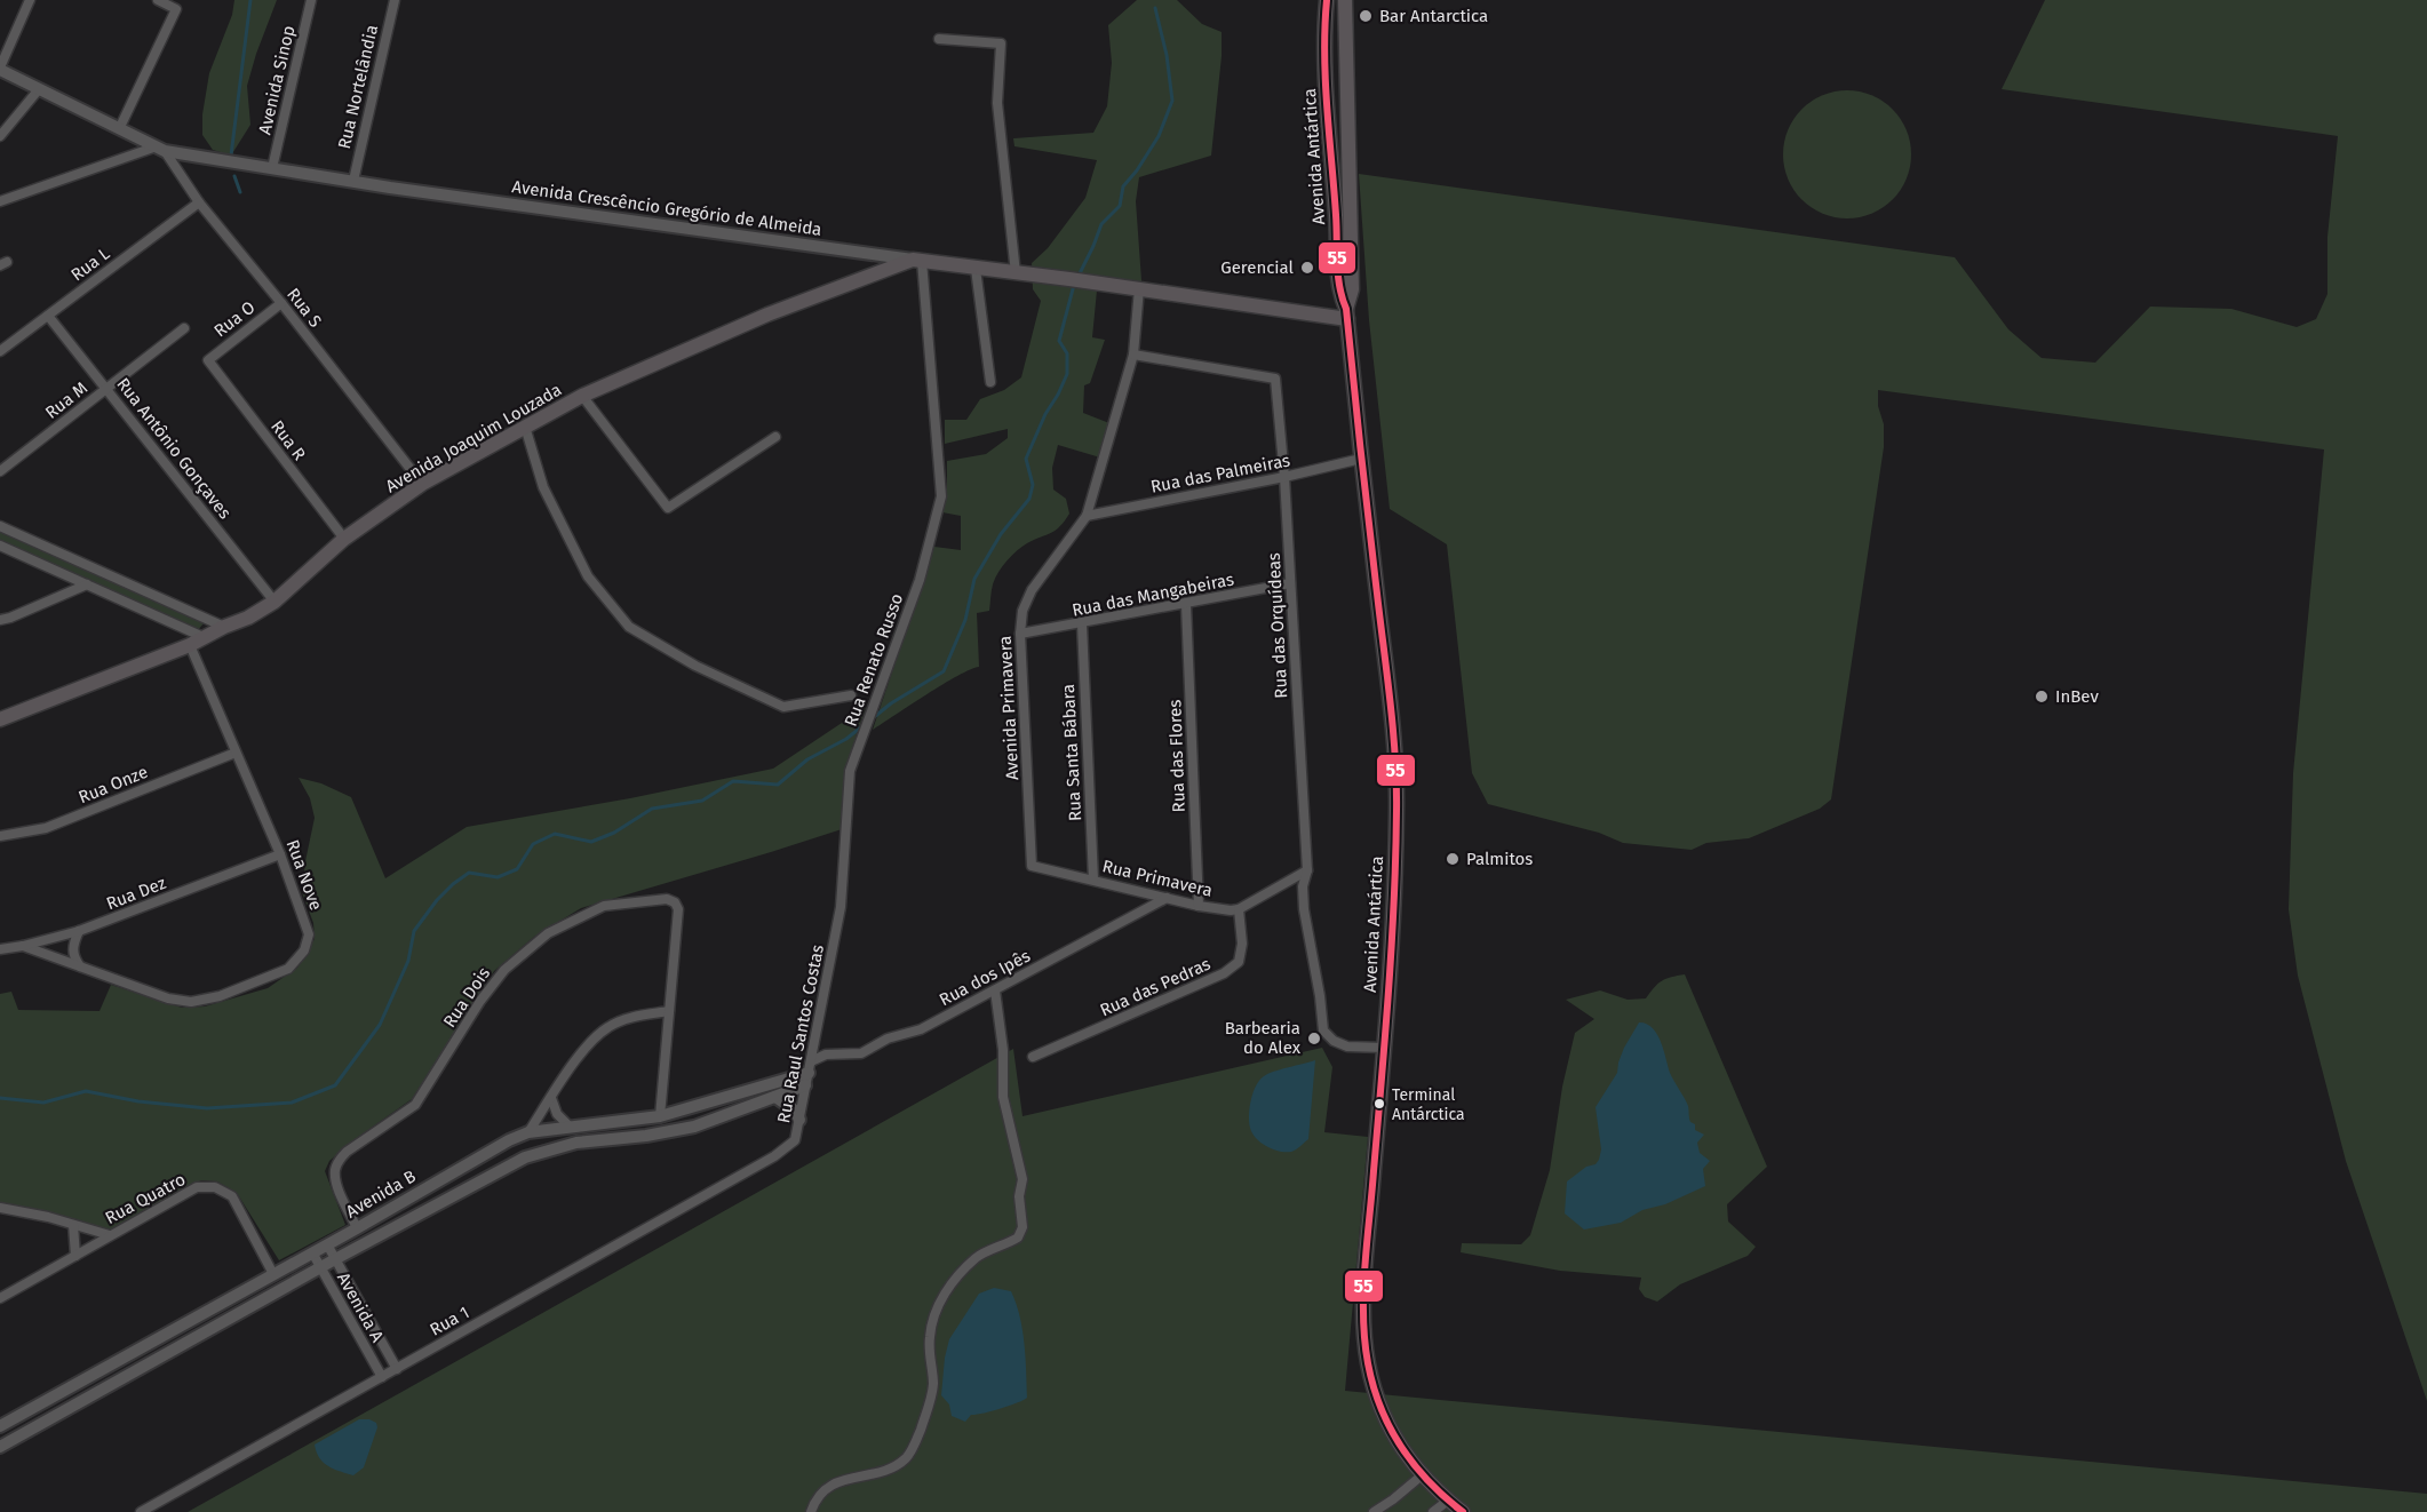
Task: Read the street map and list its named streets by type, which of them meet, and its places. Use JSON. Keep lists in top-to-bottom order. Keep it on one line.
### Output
{"streets":{"main road":["Avenida Antártica","Avenida Crescêncio Gregório de Almeida","Avenida Joaquim Louzada"],"street":["Avenida Sinop","Rua Nortelândia","Rua L","Rua S","Rua O","Rua M","Rua R","Rua Antônio Gonçaves","Rua das Palmeiras","Rua das Mangabeiras","Rua das Orquídeas","Rua Renato Russo","Avenida Primavera","Rua Santa Bábara","Rua das Flores","Rua Onze","Rua Nove","Rua Primavera","Rua Dez","Rua dos Ipês","Rua das Pedras","Rua Dois","Rua Raul Santos Costas","Avenida B","Rua Quatro","Avenida A","Rua 1"]},"crossings":[["Avenida Sinop","Avenida Crescêncio Gregório de Almeida"],["Rua Nortelândia","Avenida Crescêncio Gregório de Almeida"],["Avenida Antártica","Avenida Crescêncio Gregório de Almeida"],["Avenida Antártica","Rua das Palmeiras"],["Avenida Antártica","Rua das Orquídeas"],["Avenida Crescêncio Gregório de Almeida","Rua S"],["Avenida Crescêncio Gregório de Almeida","Avenida Joaquim Louzada"],["Avenida Crescêncio Gregório de Almeida","Rua Renato Russo"],["Avenida Crescêncio Gregório de Almeida","Avenida Primavera"],["Rua L","Rua S"],["Rua L","Rua Antônio Gonçaves"],["Rua S","Rua O"],["Rua S","Avenida Joaquim Louzada"],["Rua O","Rua R"],["Rua M","Rua Antônio Gonçaves"],["Avenida Joaquim Louzada","Rua R"],["Avenida Joaquim Louzada","Rua Antônio Gonçaves"],["Avenida Joaquim Louzada","Rua Renato Russo"],["Avenida Joaquim Louzada","Rua Nove"],["Rua das Palmeiras","Rua das Orquídeas"],["Rua das Palmeiras","Avenida Primavera"],["Rua das Mangabeiras","Rua das Orquídeas"],["Rua das Mangabeiras","Avenida Primavera"],["Rua das Mangabeiras","Rua Santa Bábara"],["Rua das Mangabeiras","Rua das Flores"],["Rua das Orquídeas","Avenida Primavera"],["Rua Renato Russo","Rua Raul Santos Costas"],["Avenida Primavera","Rua Primavera"],["Rua Santa Bábara","Rua Primavera"],["Rua das Flores","Rua Primavera"],["Rua Onze","Rua Nove"],["Rua Nove","Rua Dez"],["Rua Primavera","Rua dos Ipês"],["Rua Primavera","Rua das Pedras"],["Rua dos Ipês","Rua Raul Santos Costas"],["Rua dos Ipês","Avenida B"],["Rua Dois","Avenida B"],["Rua Raul Santos Costas","Avenida B"],["Rua Raul Santos Costas","Rua 1"],["Avenida B","Rua Quatro"],["Avenida B","Avenida A"],["Avenida A","Rua 1"]],"places":["Bar Antarctica","Gerencial","InBev","Palmitos","Barbearia do Alex","Terminal Antárctica"],"lines":["transit line 55"]}
